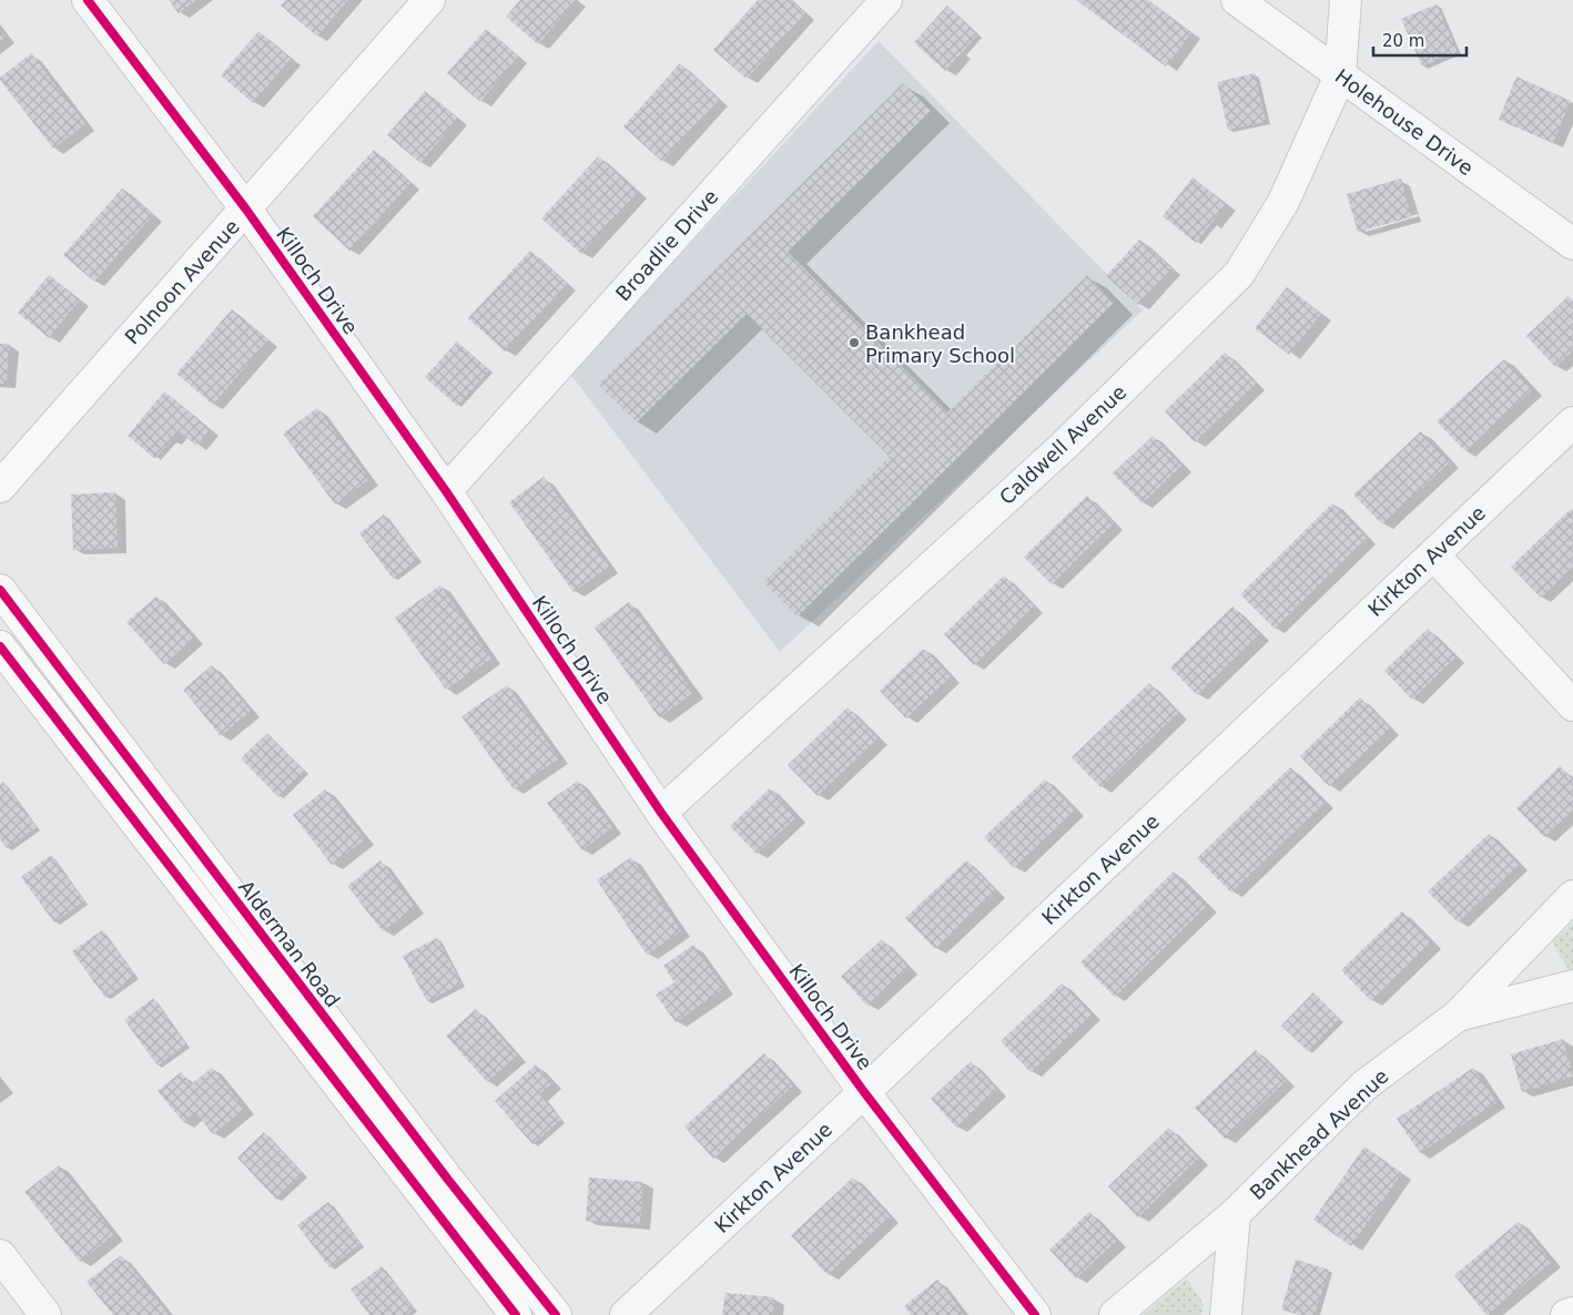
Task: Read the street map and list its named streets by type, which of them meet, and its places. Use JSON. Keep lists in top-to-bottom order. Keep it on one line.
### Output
{"streets":{"street":["Holehouse Drive","Broadlie Drive","Killoch Drive","Polnoon Avenue","Caldwell Avenue","Kirkton Avenue","Alderman Road","Bankhead Avenue"]},"crossings":[["Holehouse Drive","Caldwell Avenue"],["Broadlie Drive","Killoch Drive"],["Killoch Drive","Polnoon Avenue"],["Killoch Drive","Caldwell Avenue"],["Killoch Drive","Kirkton Avenue"]],"places":["Bankhead Primary School"],"scale_bar":"20 m"}
